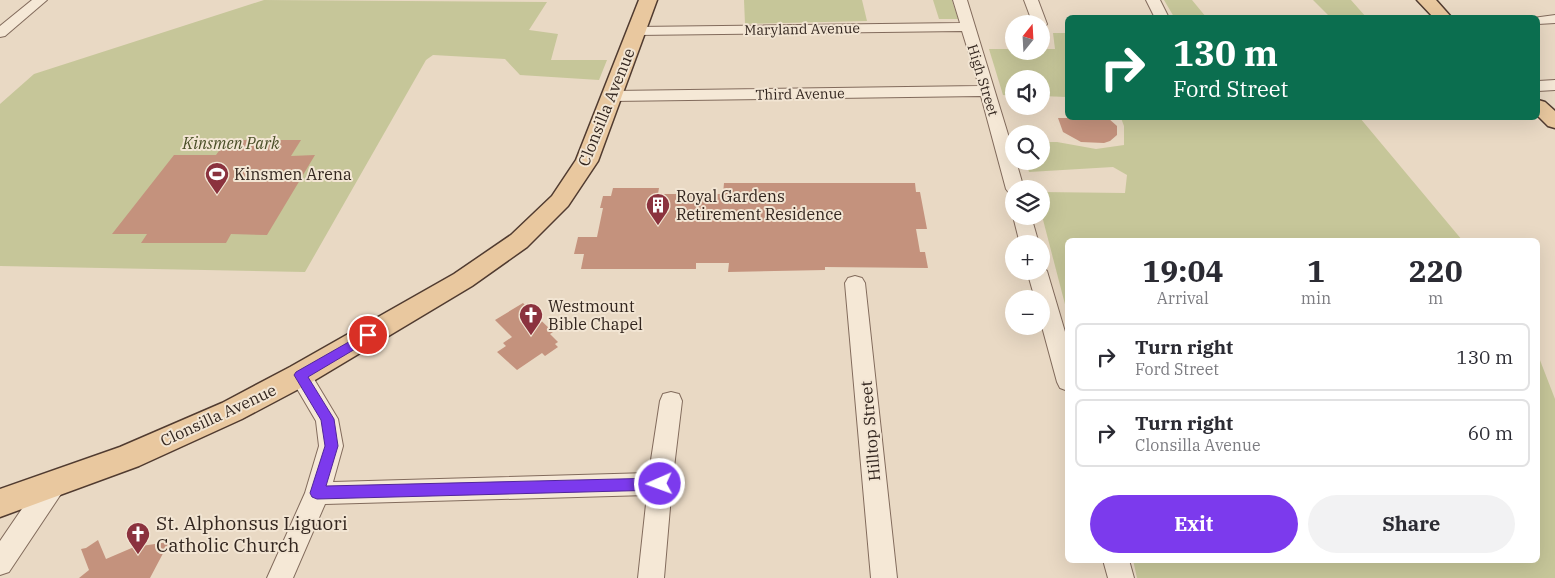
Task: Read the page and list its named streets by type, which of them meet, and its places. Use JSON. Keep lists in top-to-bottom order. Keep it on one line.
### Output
{"streets":{"main road":["Clonsilla Avenue"],"street":["Maryland Avenue","High Street","Third Avenue","Hilltop Street"]},"crossings":[["Maryland Avenue","High Street"],["Maryland Avenue","Clonsilla Avenue"],["High Street","Third Avenue"],["Third Avenue","Clonsilla Avenue"]],"parks":["Kinsmen Park"],"places":{"sports":["Kinsmen Arena"],"building":["Royal Gardens Retirement Residence"],"church":["Westmount Bible Chapel","St. Alphonsus Liguori Catholic Church"]},"north":"top","page":{"map_buttons":["+","−"],"turn":["130 m","Ford Street"],"eta":["19:04","Arrival","1","min","220","m"],"list":[{"name":"Turn right","note":"Ford Street","value":"130 m"},{"name":"Turn right","note":"Clonsilla Avenue","value":"60 m"}],"buttons":["Exit","Share"]}}
